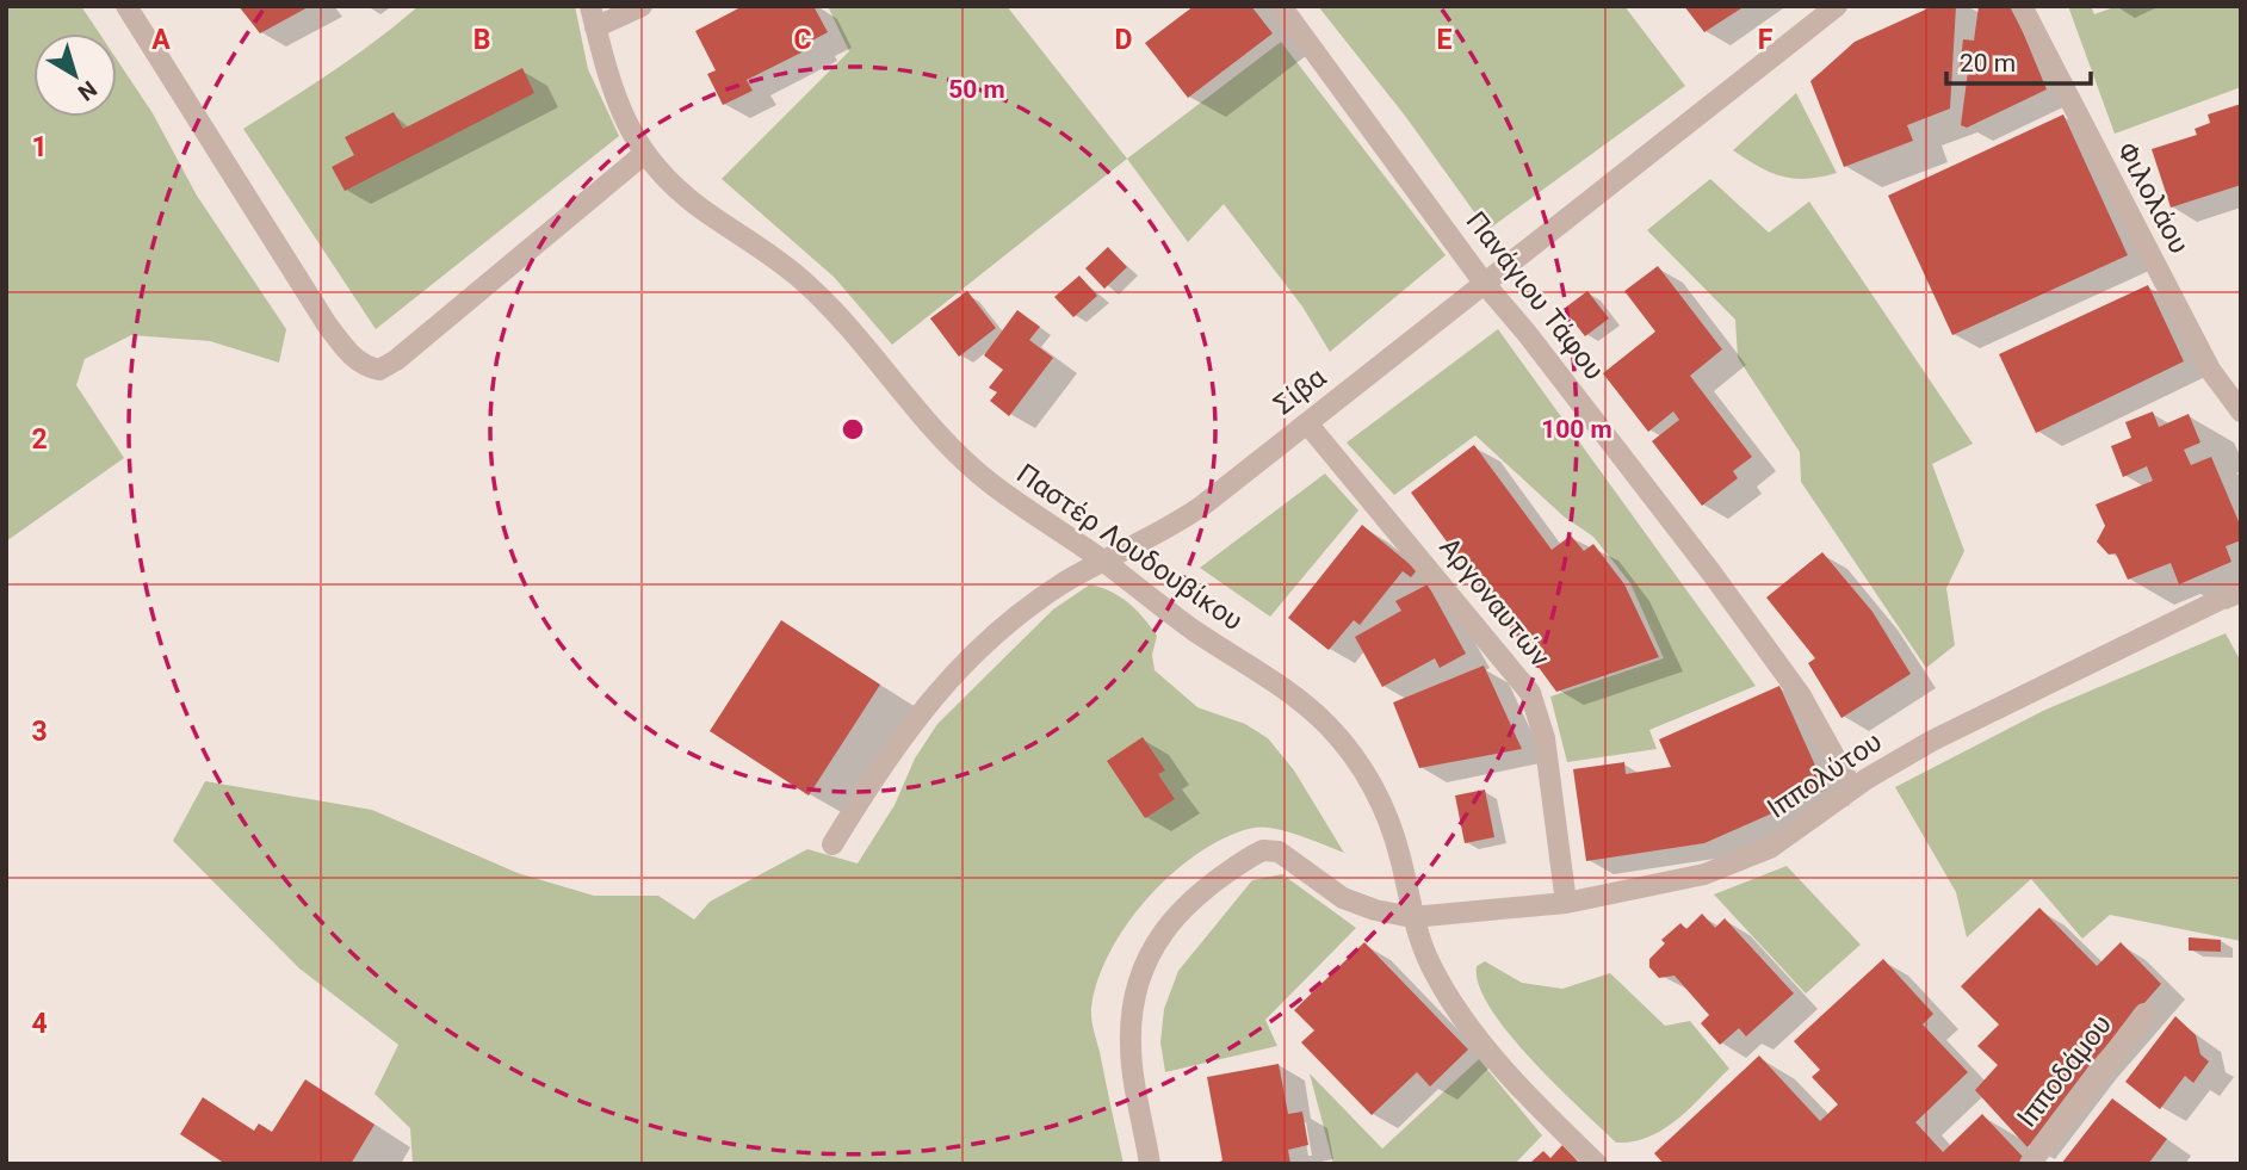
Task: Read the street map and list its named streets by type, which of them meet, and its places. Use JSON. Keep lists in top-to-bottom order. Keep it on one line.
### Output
{"streets":{"street":["Φιλολάου","Πανάγιου Τάφου","Σίβα","Παστέρ Λουδουβίκου","Αργοναυτών","Ιππολύτου","Ιπποδάμου"]},"crossings":[["Πανάγιου Τάφου","Σίβα"],["Πανάγιου Τάφου","Ιππολύτου"],["Σίβα","Παστέρ Λουδουβίκου"],["Σίβα","Αργοναυτών"],["Παστέρ Λουδουβίκου","Ιππολύτου"],["Αργοναυτών","Ιππολύτου"]],"scale_bar":"20 m","north":"bottom right","grid":{"columns":["A","B","C","D","E","F"],"rows":["1","2","3","4"]},"rings":["50 m","100 m"]}
